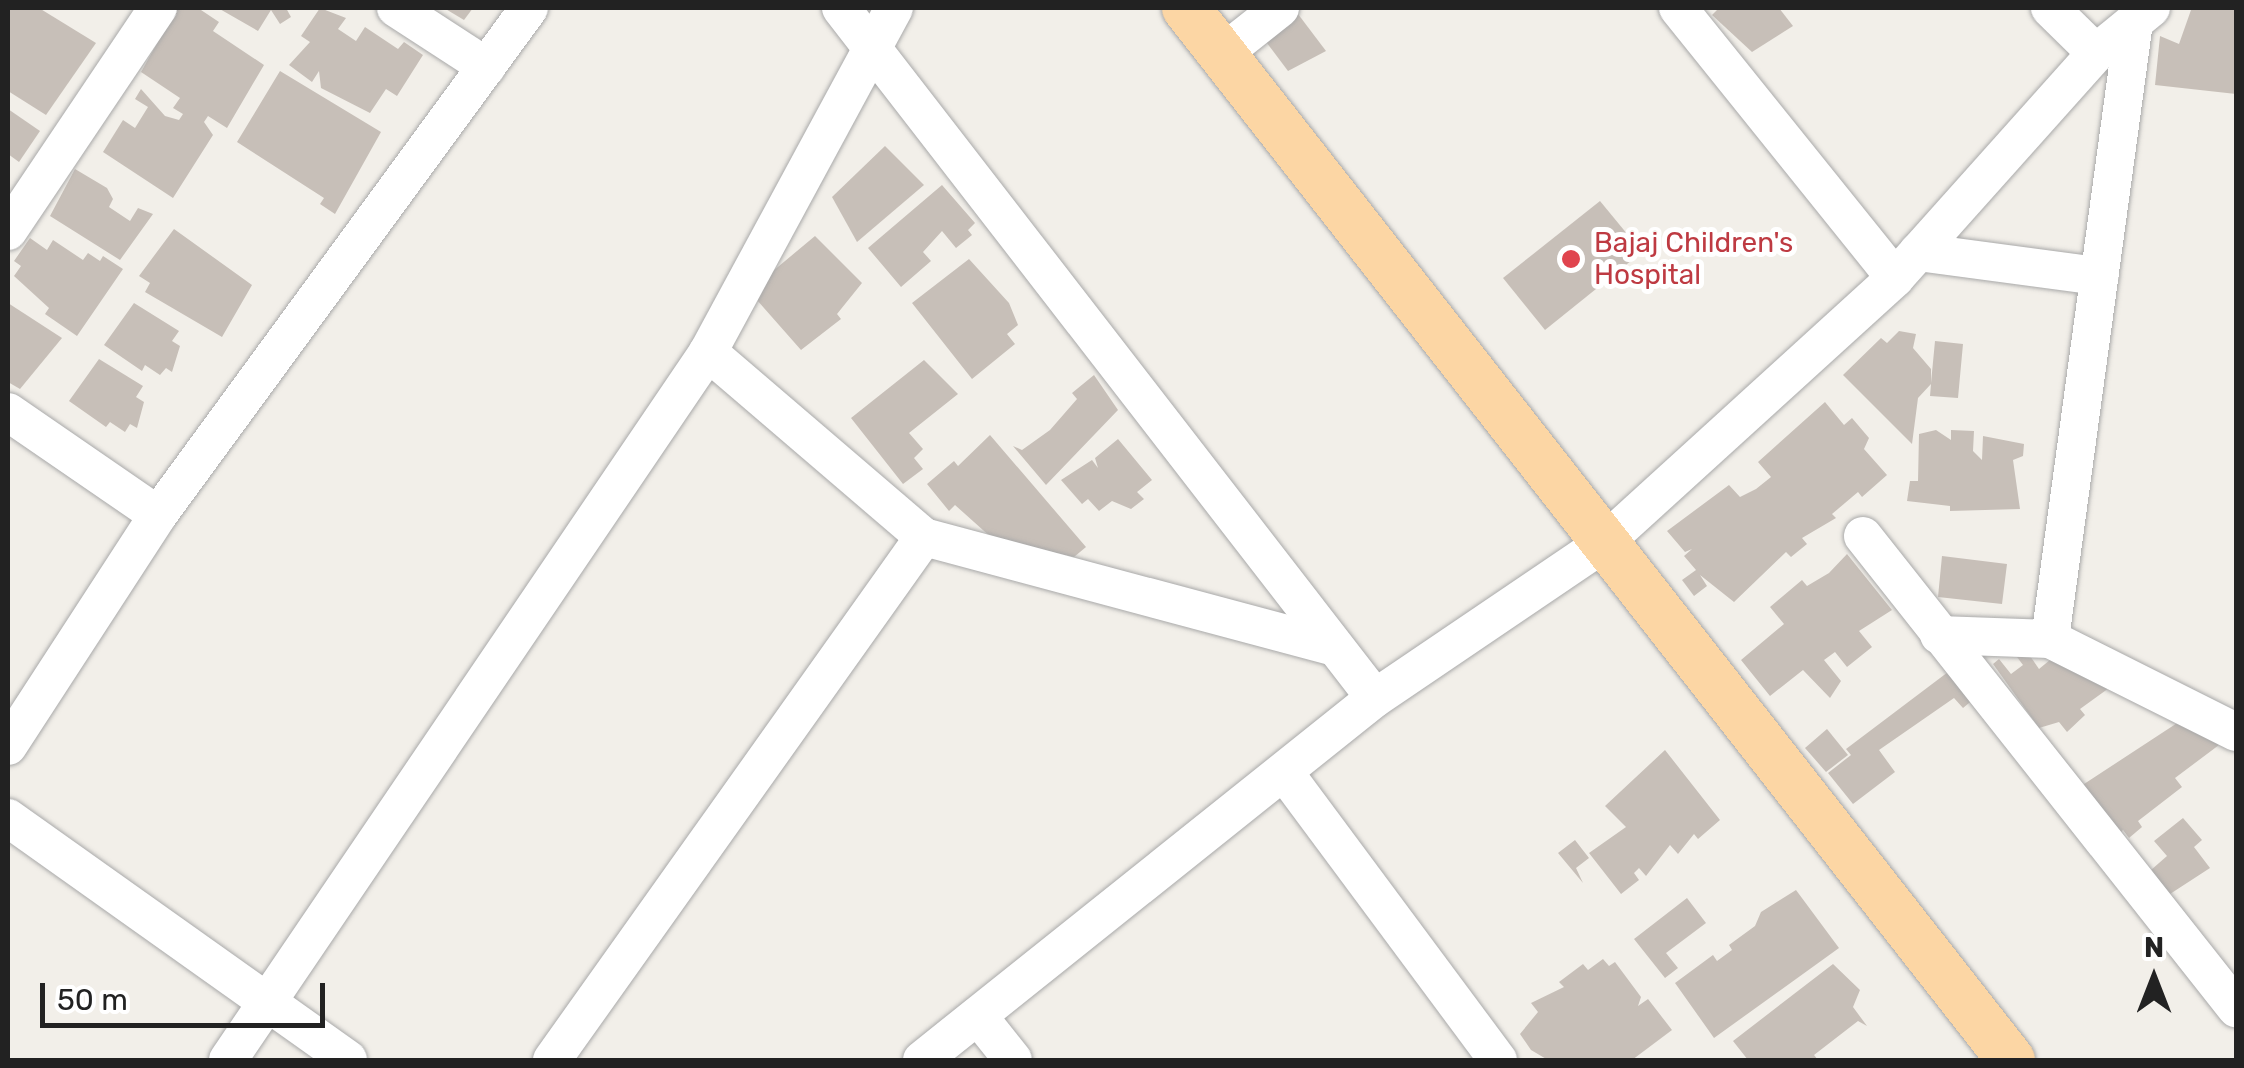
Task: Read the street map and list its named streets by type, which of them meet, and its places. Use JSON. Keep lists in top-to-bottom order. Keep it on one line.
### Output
{"places":["Bajaj Children's Hospital"],"scale_bar":"50 m","north":"top"}
